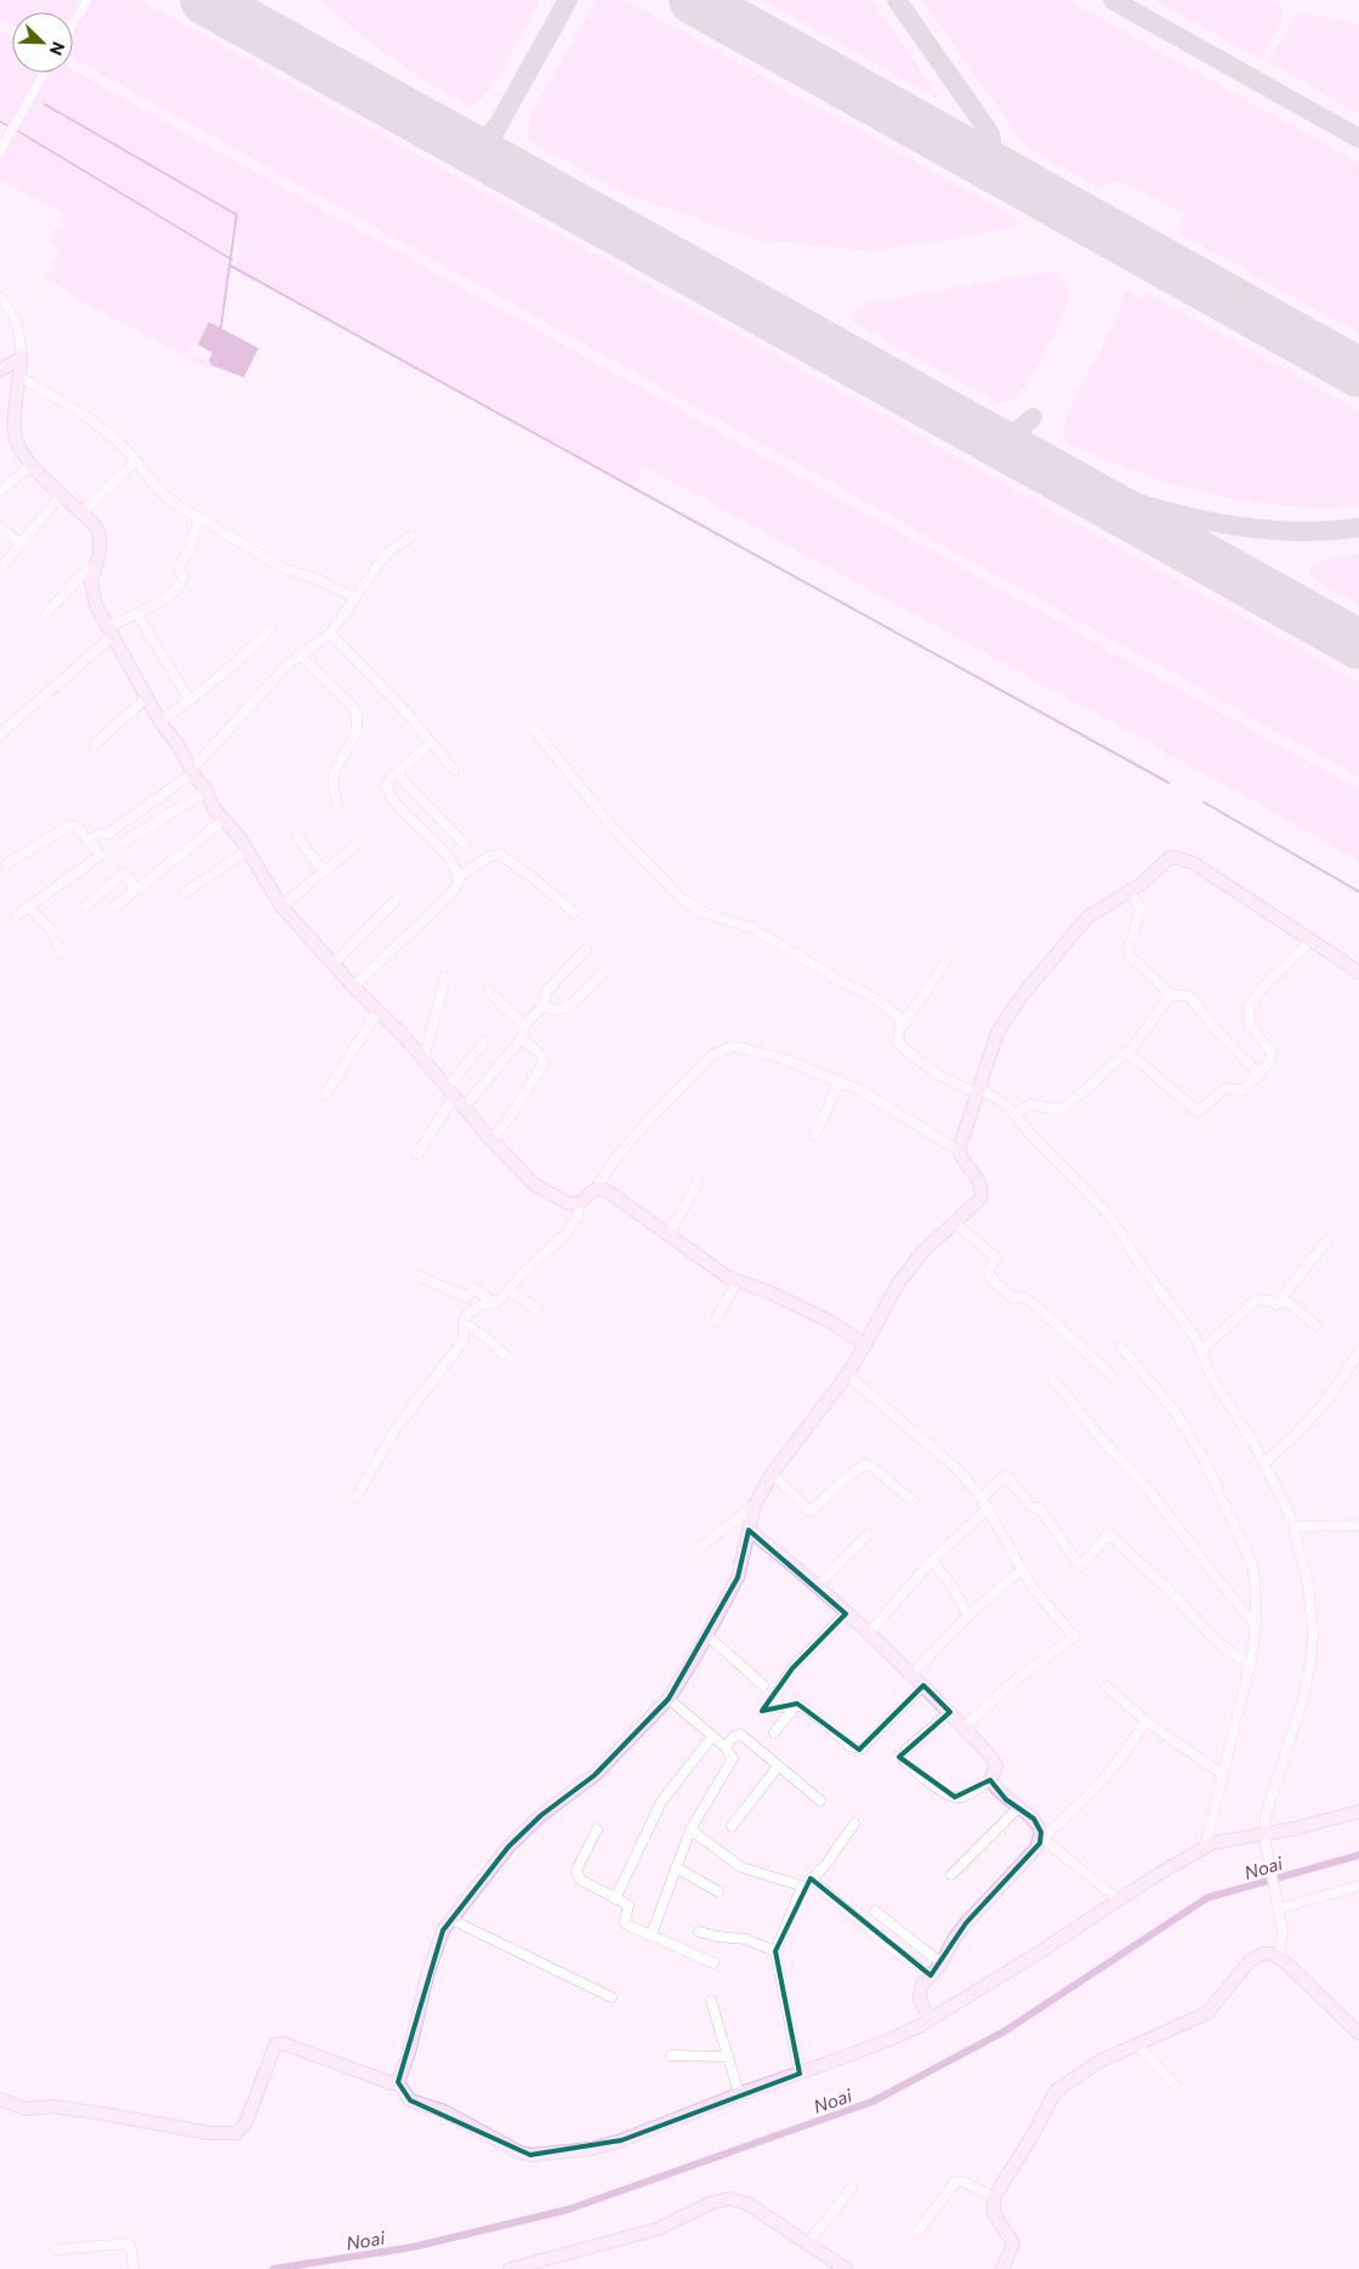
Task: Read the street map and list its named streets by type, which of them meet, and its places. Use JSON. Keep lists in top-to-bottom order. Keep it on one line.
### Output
{"water":["Noai"],"north":"bottom right"}
